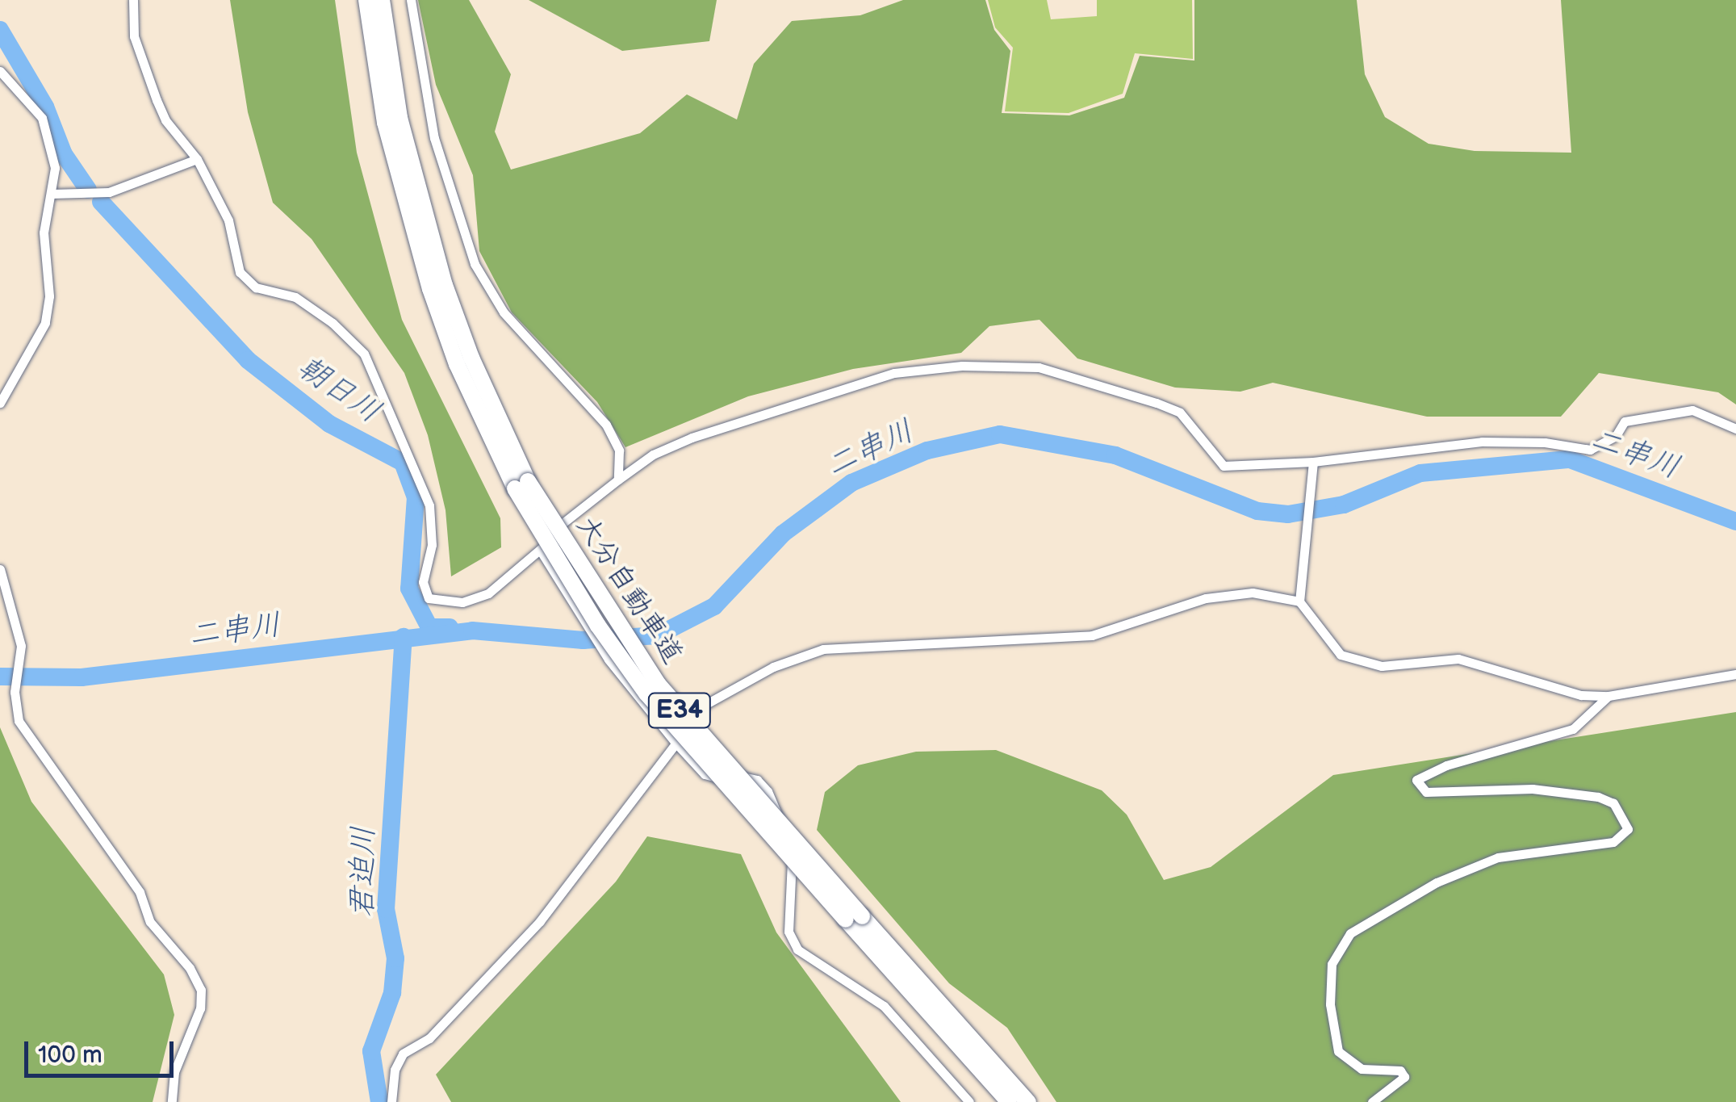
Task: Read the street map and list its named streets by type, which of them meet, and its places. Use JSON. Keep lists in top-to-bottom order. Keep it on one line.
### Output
{"streets":{"highway":["大分自動車道","E34"]},"water":["朝日川","二串川","君迫川"],"scale_bar":"100 m"}
